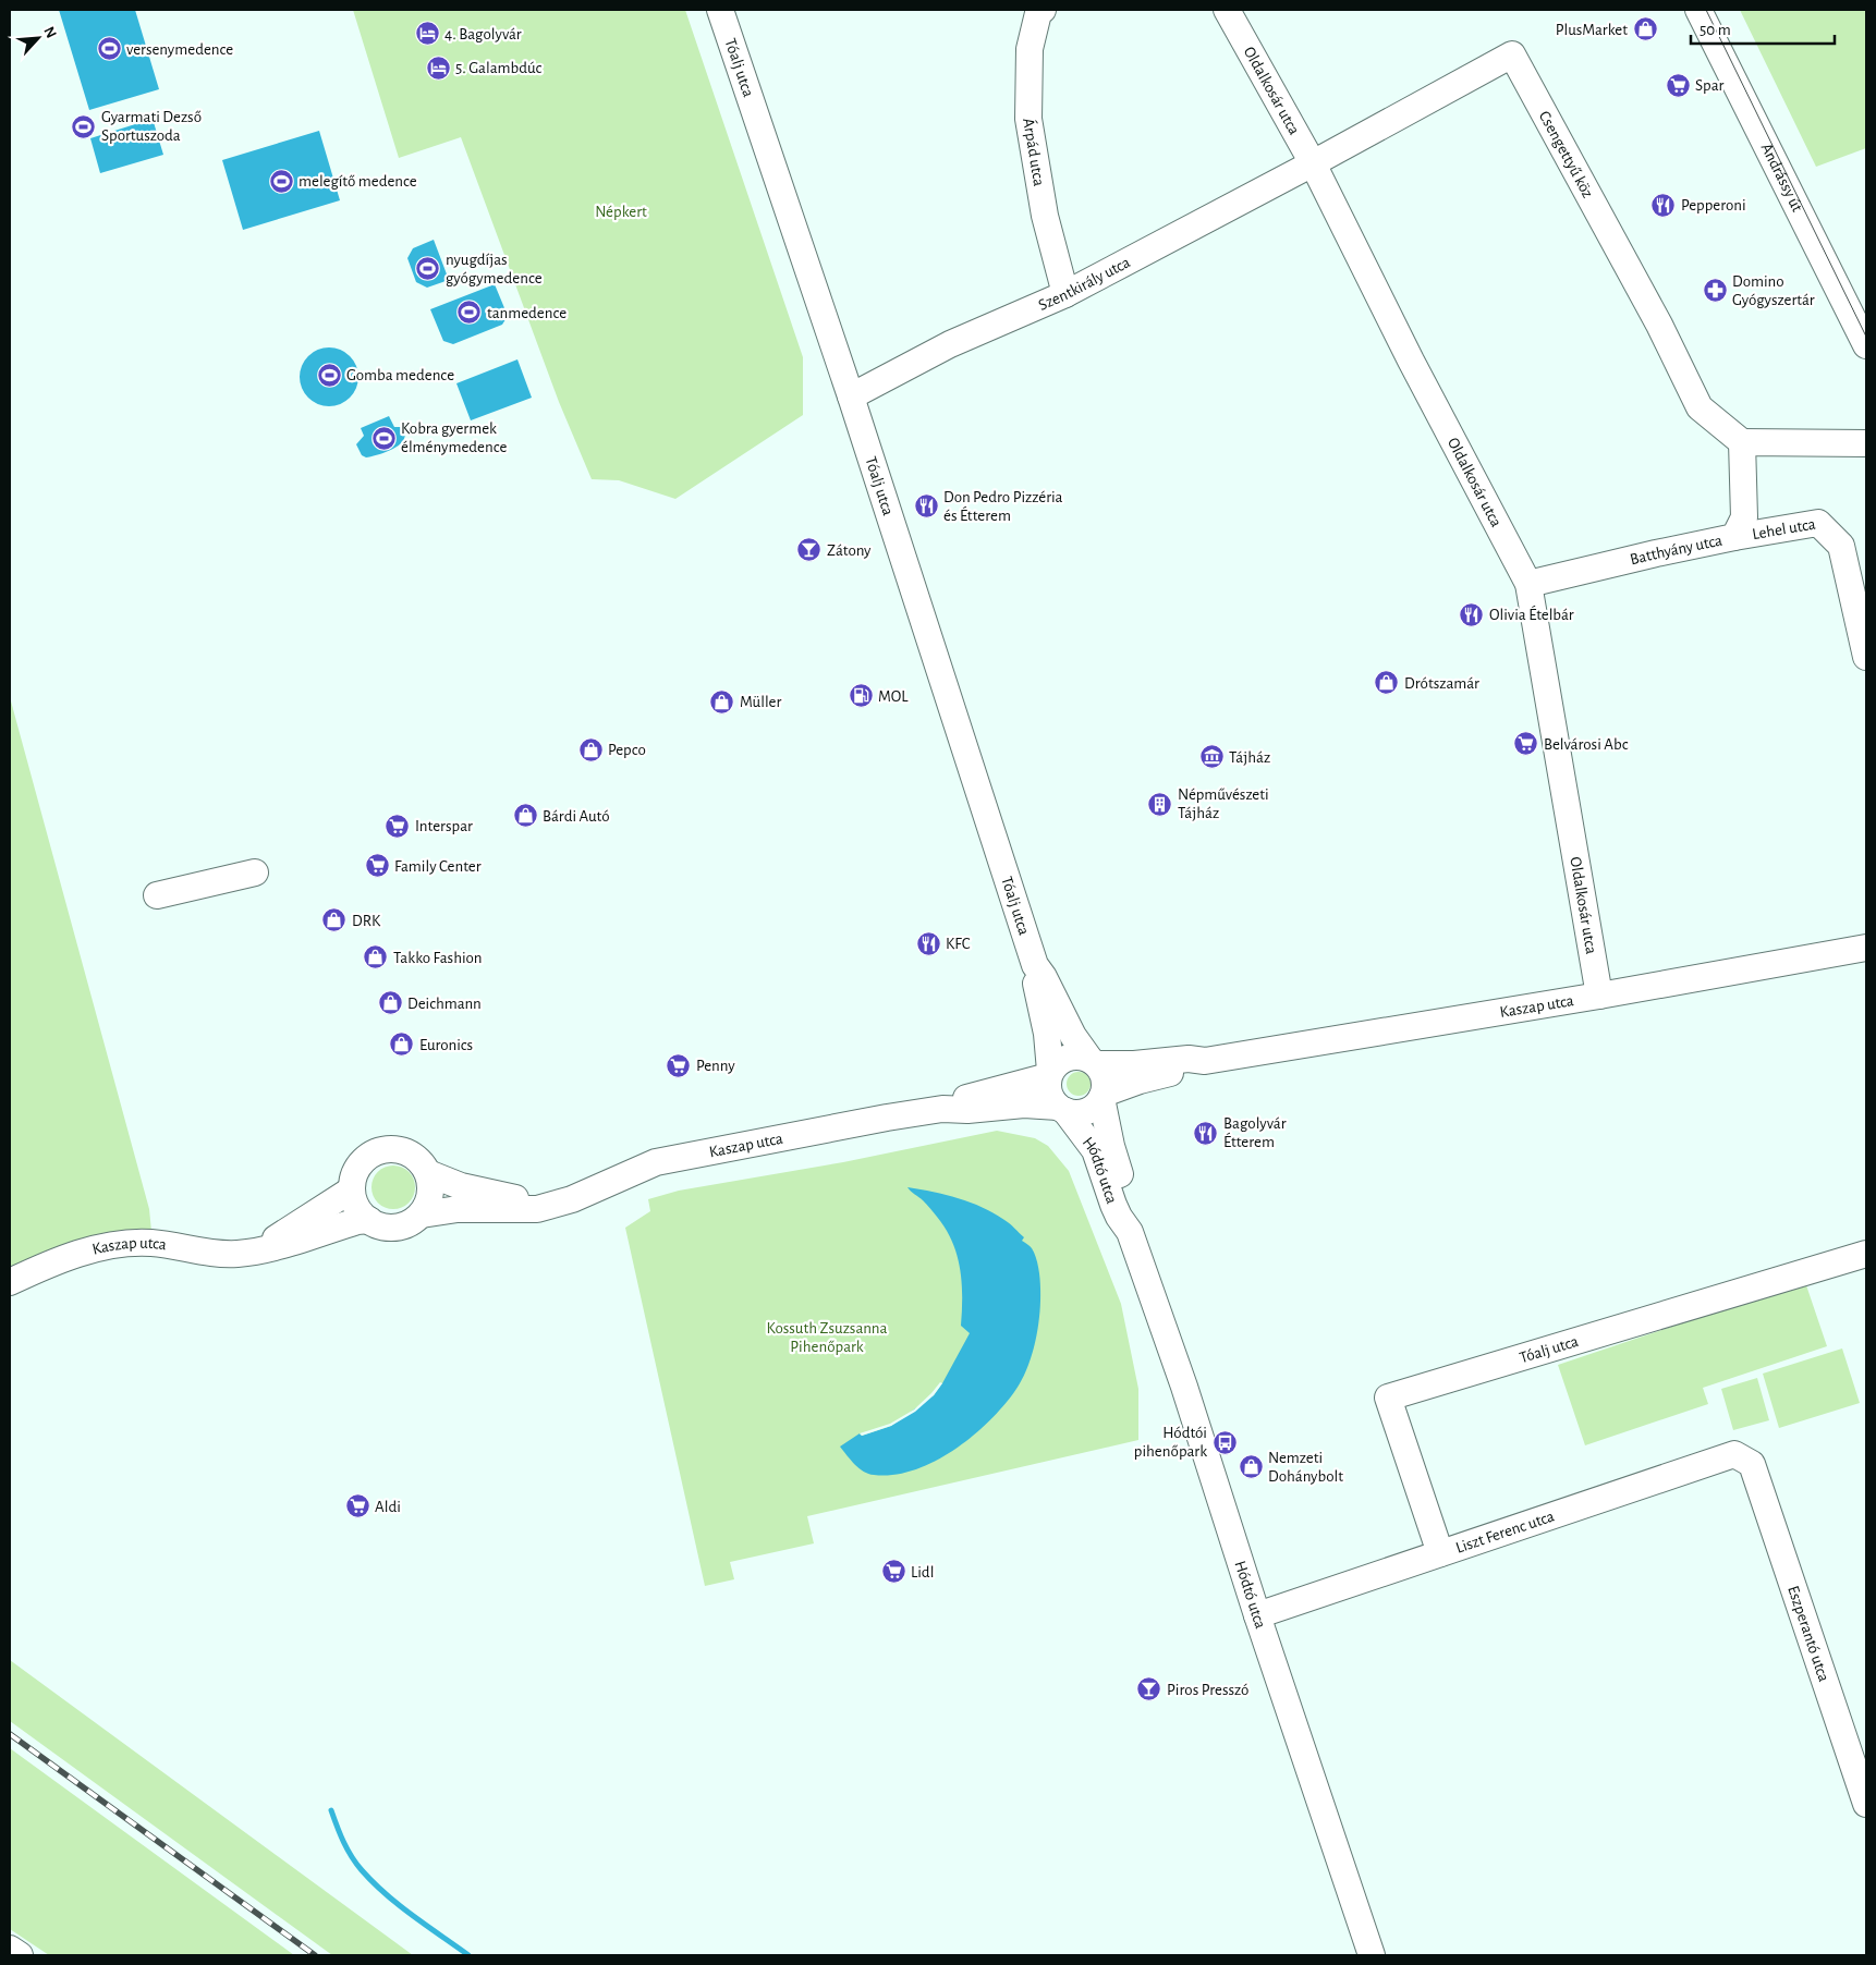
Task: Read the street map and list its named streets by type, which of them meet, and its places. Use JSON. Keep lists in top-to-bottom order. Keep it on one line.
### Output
{"streets":{"street":["Tóalj utca","Oldalkosár utca","Árpád utca","Csengettyű köz","Andrássy út","Szentkirály utca","Lehel utca","Batthyány utca","Kaszap utca","Hódtó utca","Liszt Ferenc utca","Eszperantó utca"]},"crossings":[["Tóalj utca","Szentkirály utca"],["Tóalj utca","Kaszap utca"],["Tóalj utca","Hódtó utca"],["Tóalj utca","Liszt Ferenc utca"],["Oldalkosár utca","Csengettyű köz"],["Oldalkosár utca","Szentkirály utca"],["Oldalkosár utca","Batthyány utca"],["Oldalkosár utca","Kaszap utca"],["Árpád utca","Szentkirály utca"],["Csengettyű köz","Szentkirály utca"],["Csengettyű köz","Batthyány utca"],["Lehel utca","Batthyány utca"],["Kaszap utca","Hódtó utca"],["Hódtó utca","Liszt Ferenc utca"],["Liszt Ferenc utca","Eszperantó utca"]],"parks":["Népkert","Kossuth Zsuzsanna Pihenőpark"],"places":{"shop":["PlusMarket","Drótszamár","Müller","Pepco","Bárdi Autó","DRK","Takko Fashion","Deichmann","Euronics","Nemzeti Dohánybolt"],"hotel":["4. Bagolyvár","5. Galambdúc"],"sports":["versenymedence","Gyarmati Dezső Sportuszoda","melegítő medence","nyugdíjas gyógymedence","tanmedence","Gomba medence","Kobra gyermek élménymedence"],"supermarket":["Spar","Belvárosi Abc","Interspar","Family Center","Penny","Aldi","Lidl"],"restaurant":["Pepperoni","Don Pedro Pizzéria és Étterem","Olivia Ételbár","KFC","Bagolyvár Étterem"],"pharmacy":["Domino Gyógyszertár"],"bar":["Zátony","Piros Presszó"],"fuel station":["MOL"],"museum":["Tájház"],"building":["Népművészeti Tájház"],"bus stop":["Hódtói pihenőpark"]},"scale_bar":"50 m","north":"top right"}
